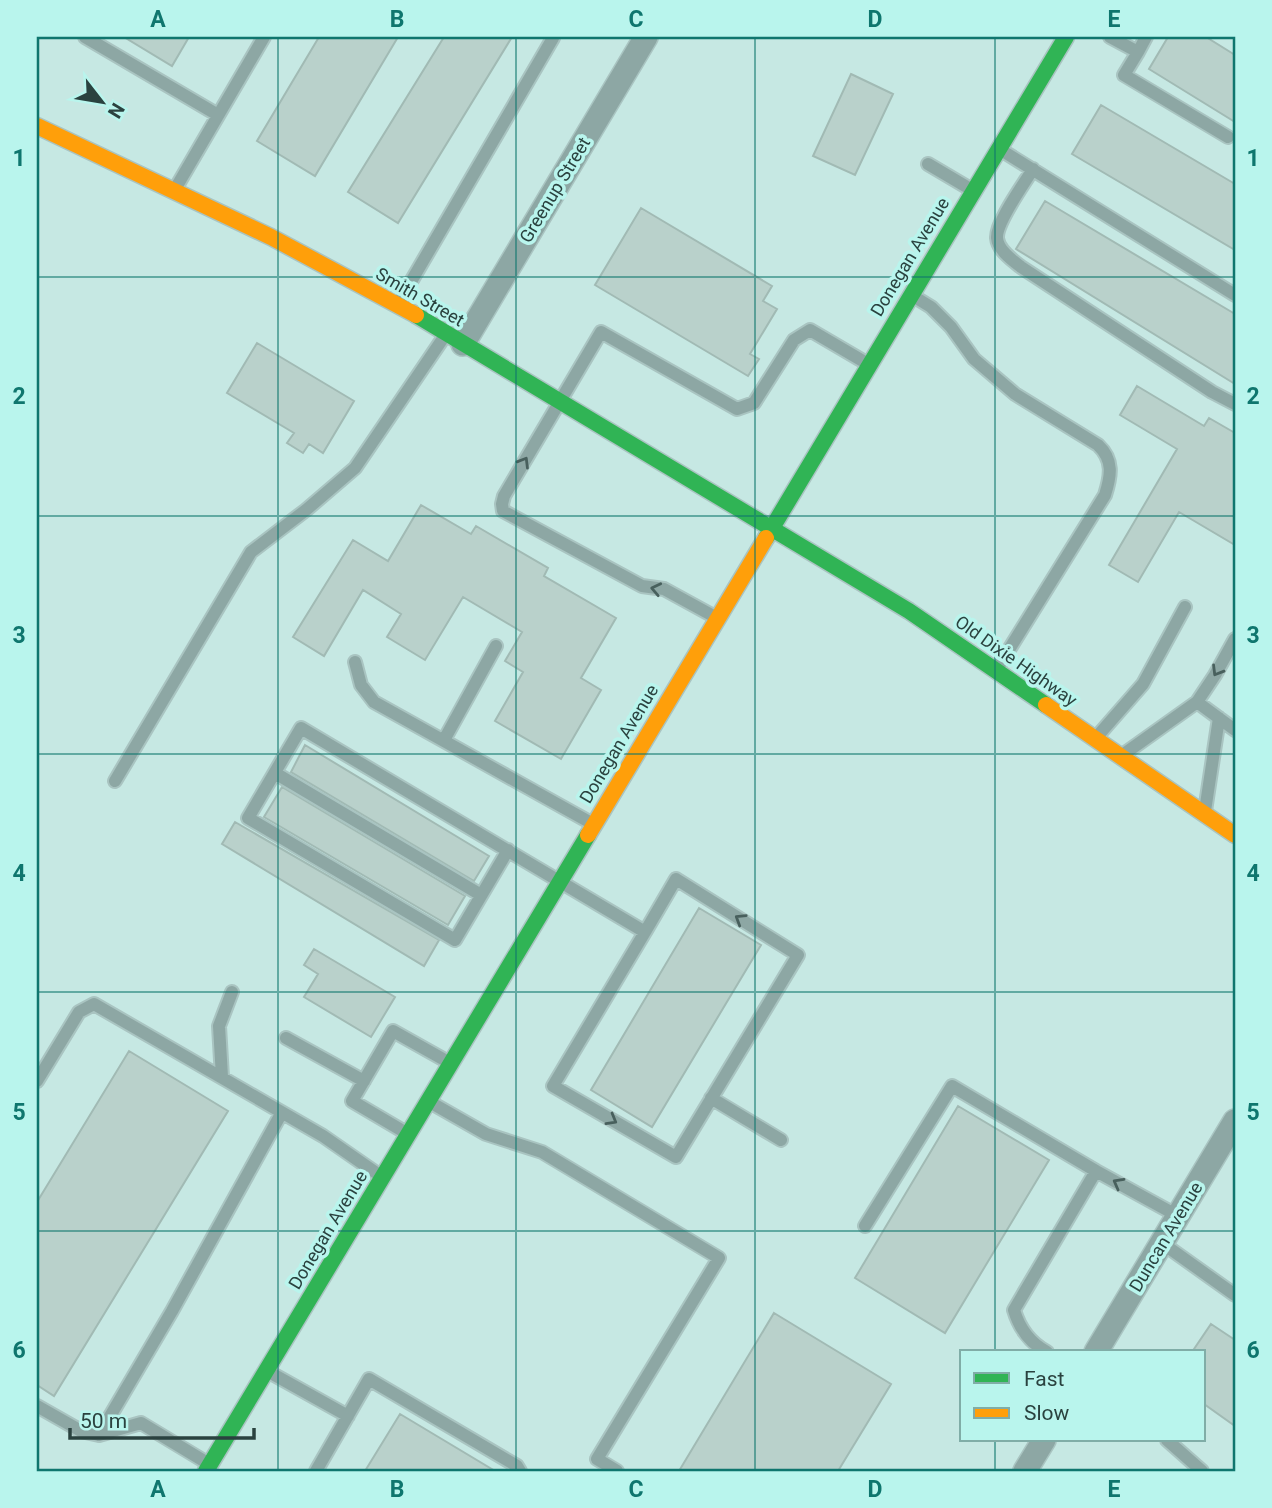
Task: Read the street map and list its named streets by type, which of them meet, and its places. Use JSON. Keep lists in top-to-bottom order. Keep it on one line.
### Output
{"streets":{"street":["Greenup Street","Donegan Avenue","Smith Street","Old Dixie Highway","Duncan Avenue"]},"crossings":[["Greenup Street","Smith Street"],["Donegan Avenue","Smith Street"],["Donegan Avenue","Old Dixie Highway"],["Smith Street","Old Dixie Highway"]],"legend":["Fast","Slow"],"scale_bar":"50 m","north":"bottom right","grid":{"columns":["A","B","C","D","E"],"rows":["1","2","3","4","5","6"]}}
